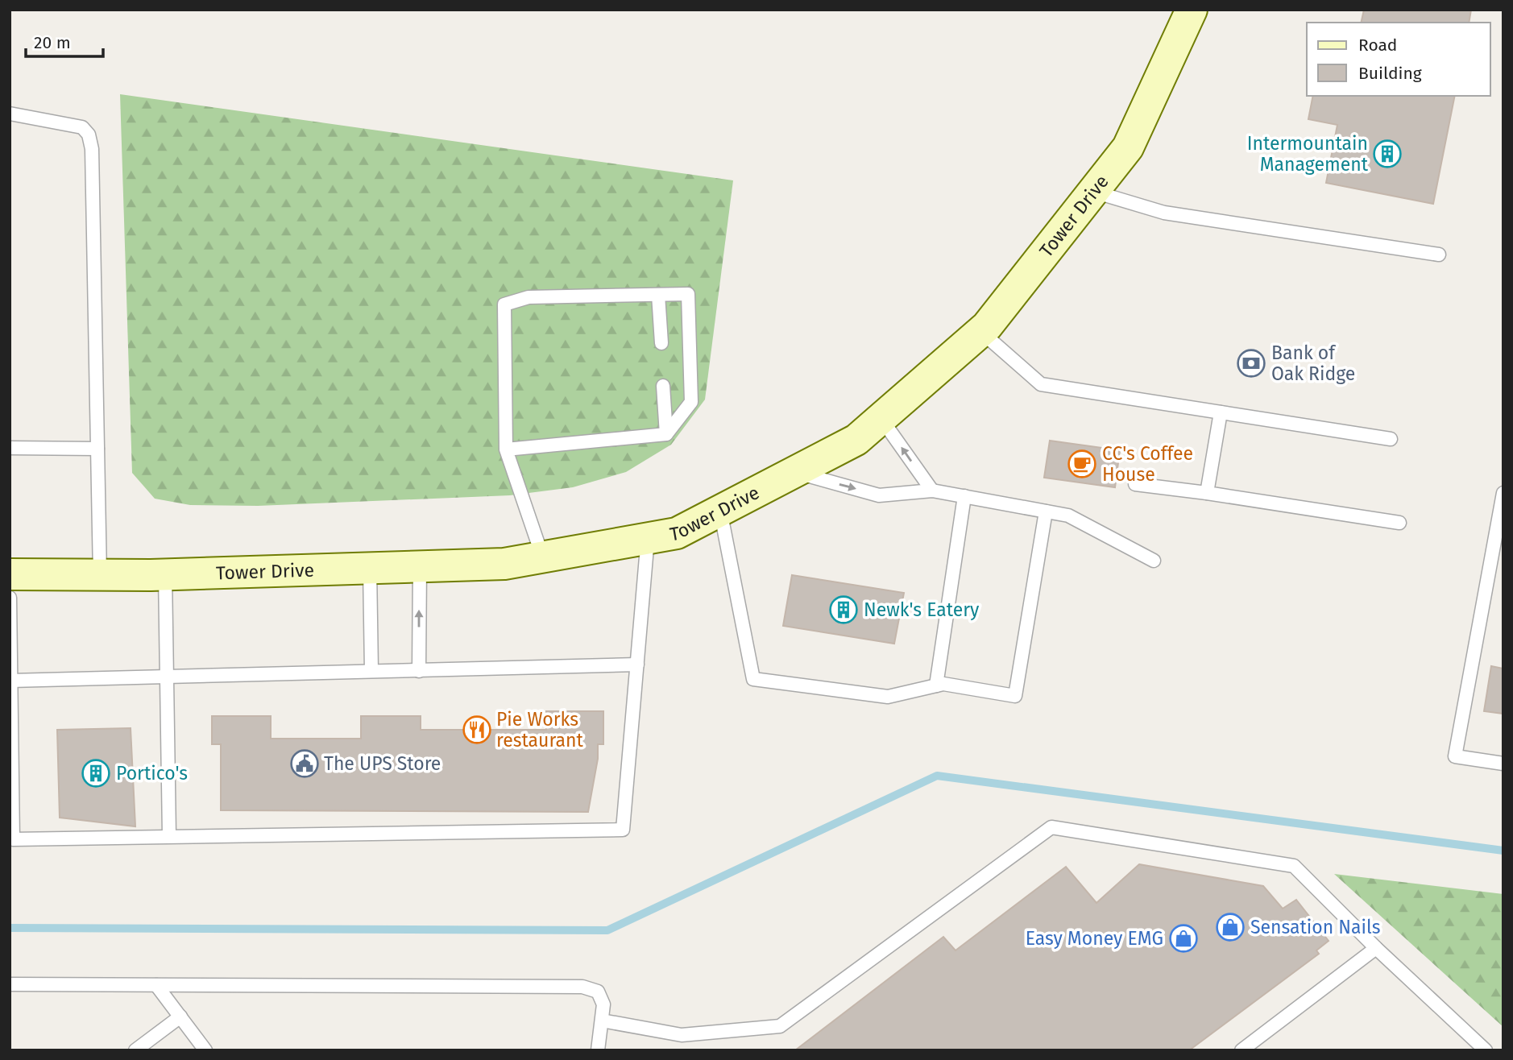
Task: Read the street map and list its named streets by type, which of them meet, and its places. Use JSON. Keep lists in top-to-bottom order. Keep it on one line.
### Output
{"streets":{"street":["Tower Drive"]},"places":{"building":["Intermountain Management","Newk's Eatery","Portico's"],"bank":["Bank of Oak Ridge"],"cafe":["CC's Coffee House"],"restaurant":["Pie Works restaurant"],"public building":["The UPS Store"],"shop":["Sensation Nails","Easy Money EMG"]},"legend":["Road","Building"],"scale_bar":"20 m"}
